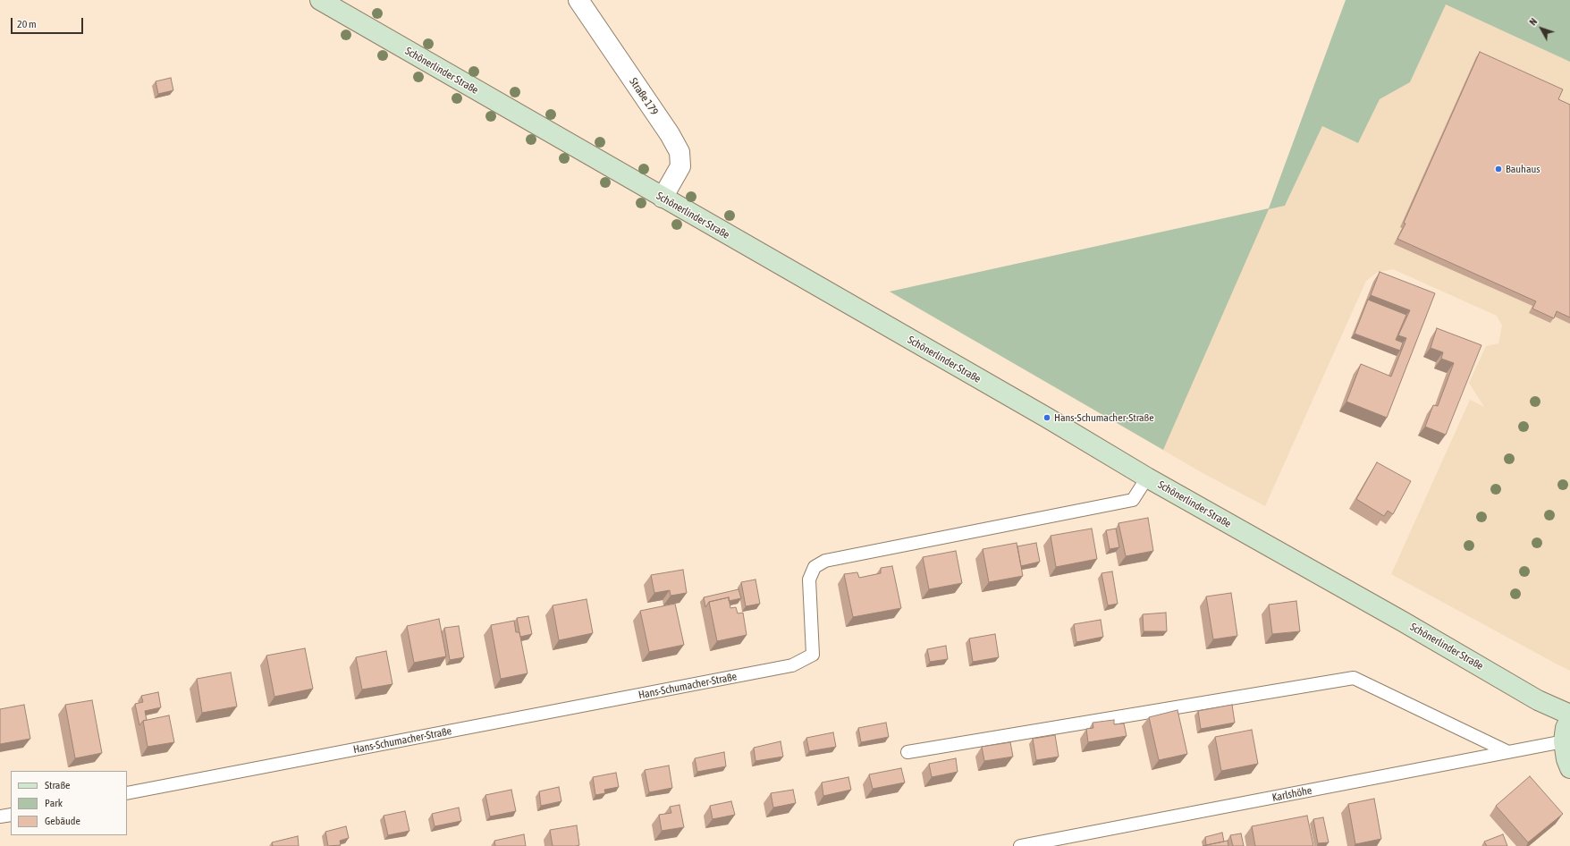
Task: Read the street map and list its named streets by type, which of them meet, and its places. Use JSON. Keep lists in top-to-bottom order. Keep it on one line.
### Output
{"streets":{"main road":["Schönerlinder Straße"],"street":["Straße 179"],"lane":["Hans-Schumacher-Straße","Karlshöhe"]},"crossings":[["Schönerlinder Straße","Straße 179"],["Schönerlinder Straße","Hans-Schumacher-Straße"]],"places":["Bauhaus","Hans-Schumacher-Straße"],"legend":["Straße","Park","Gebäude"],"scale_bar":"20 m","north":"top left"}
